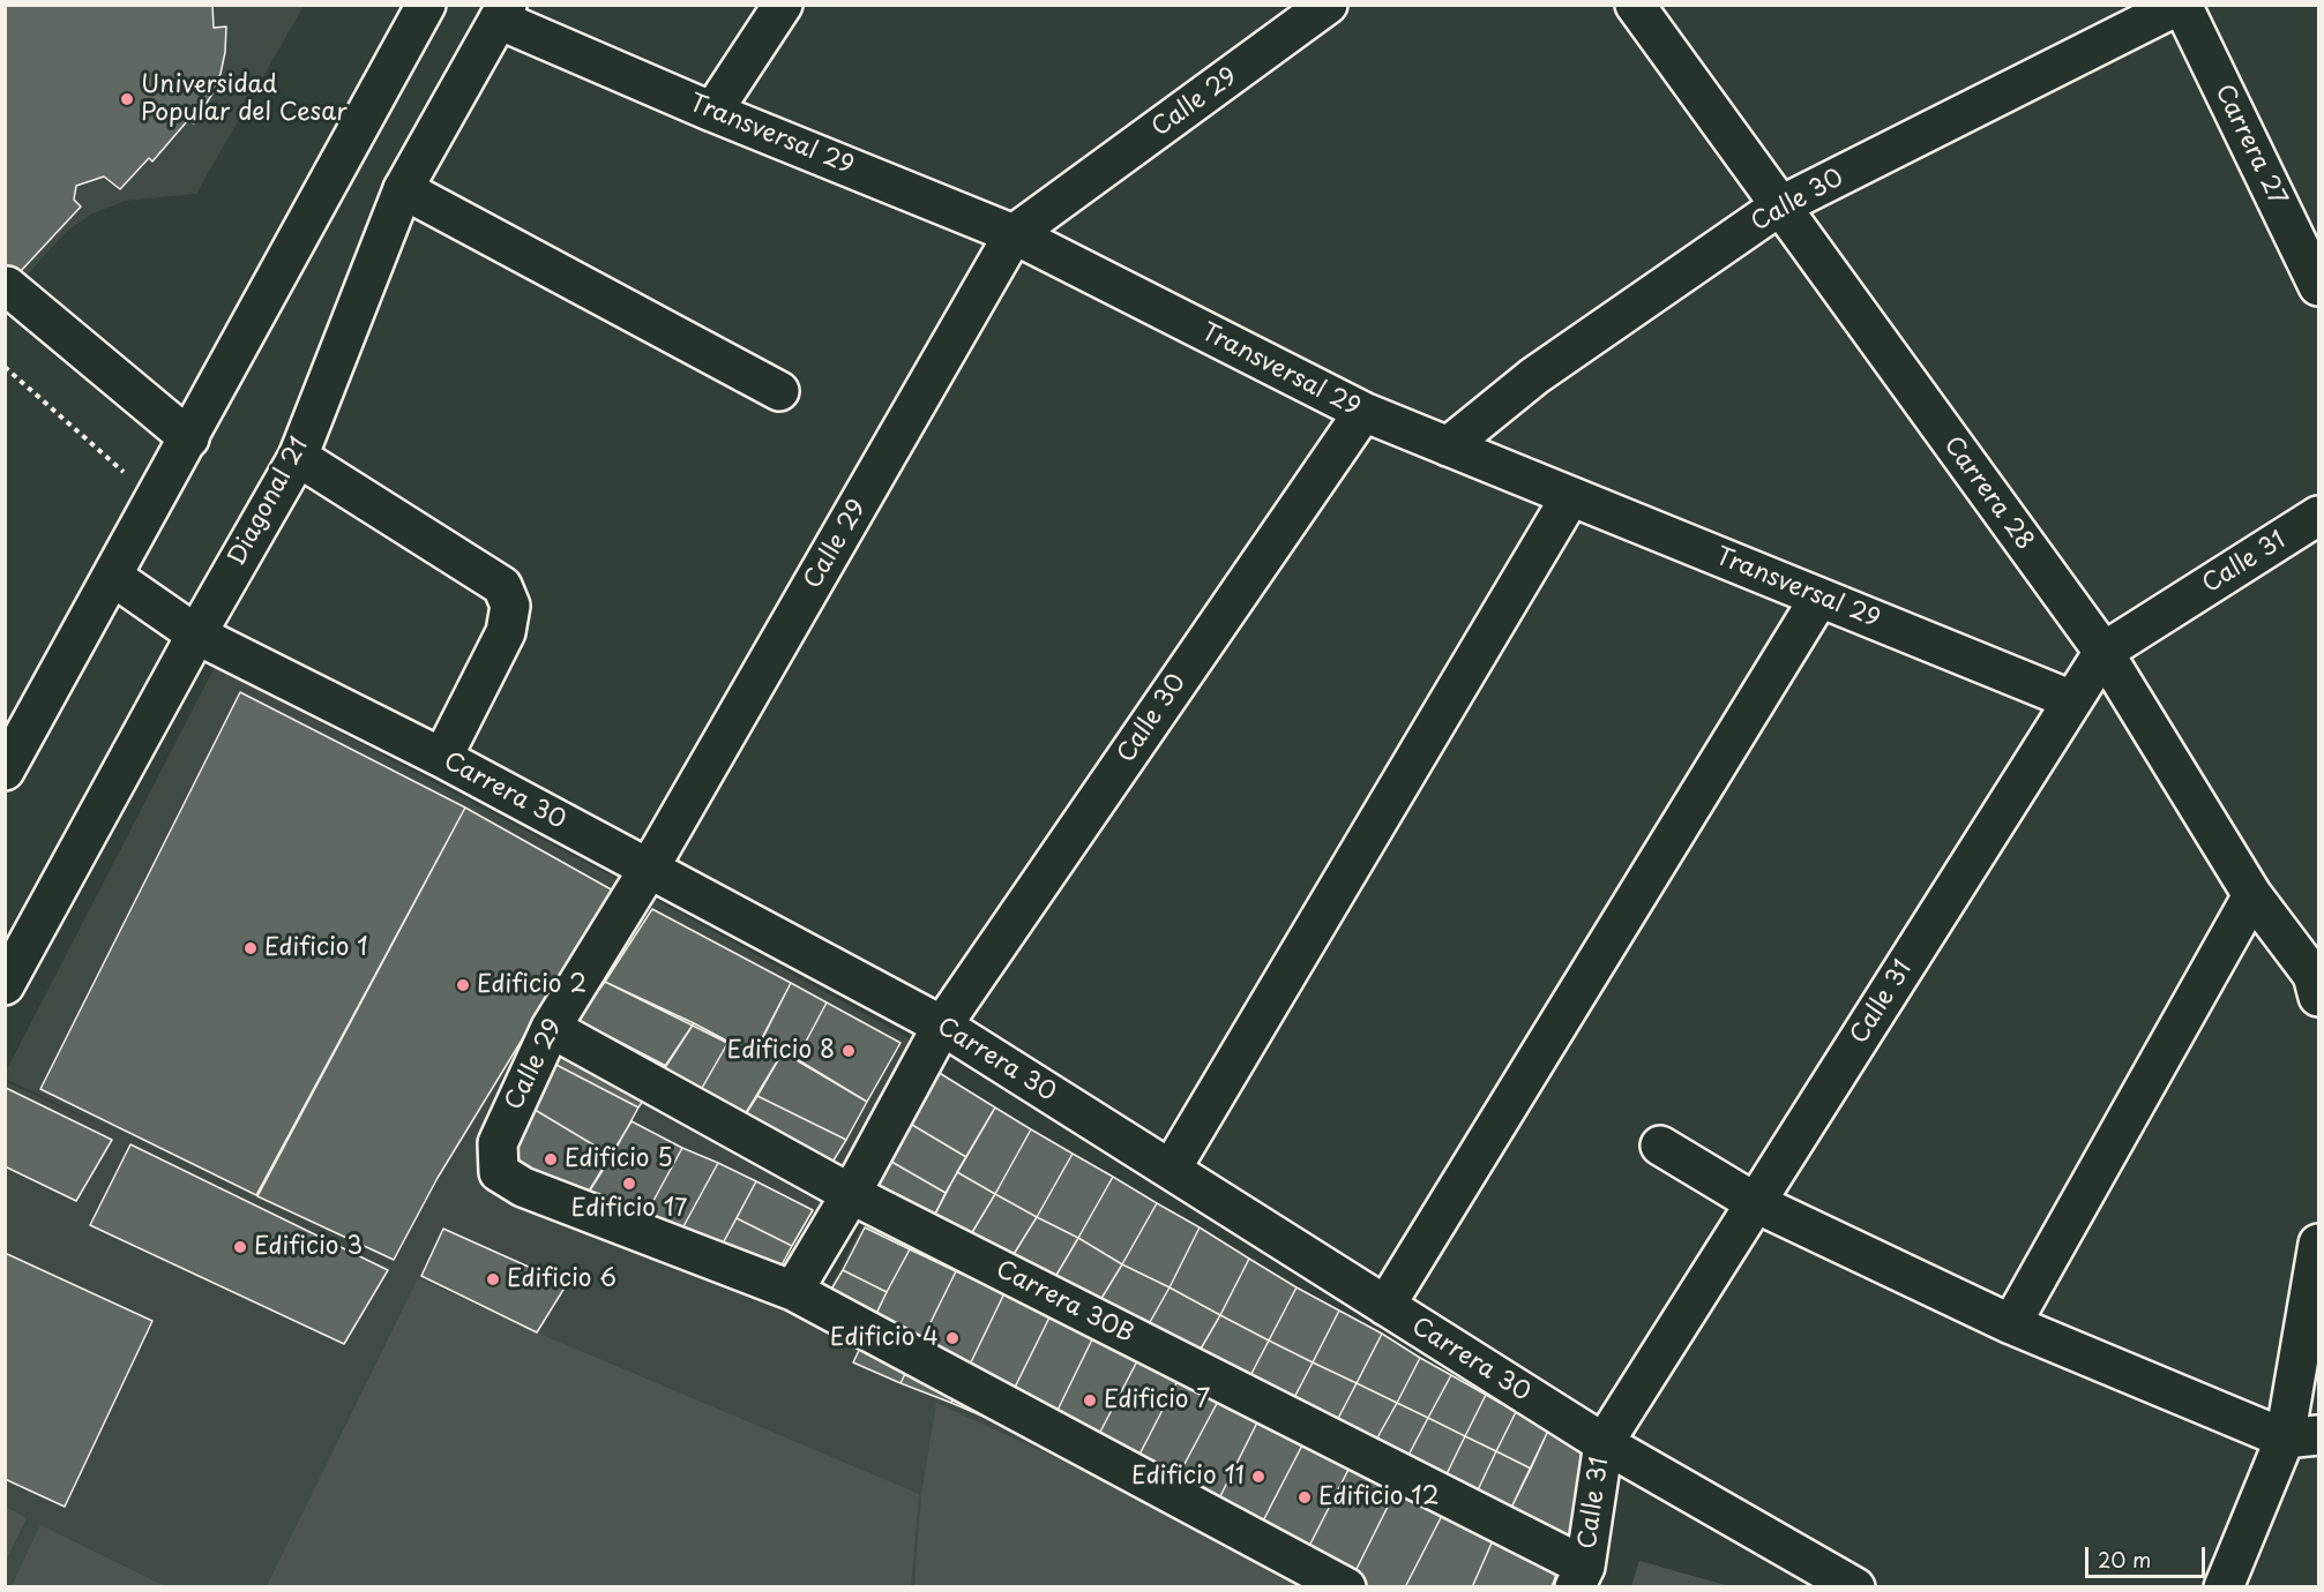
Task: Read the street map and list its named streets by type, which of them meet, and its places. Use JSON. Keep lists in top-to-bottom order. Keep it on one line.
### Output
{"streets":{"main road":["Calle 29","Transversal 29","Carrera 27","Calle 30","Carrera 28","Diagonal 21","Calle 31","Carrera 30","Carrera 30B"]},"crossings":[["Calle 29","Transversal 29"],["Calle 29","Calle 30"],["Calle 29","Carrera 30"],["Calle 29","Carrera 30B"],["Transversal 29","Calle 30"],["Transversal 29","Diagonal 21"],["Transversal 29","Calle 31"],["Carrera 27","Calle 30"],["Calle 30","Carrera 28"],["Calle 30","Carrera 30"],["Calle 30","Carrera 30B"],["Carrera 28","Calle 31"],["Diagonal 21","Carrera 30"],["Calle 31","Carrera 30"],["Calle 31","Carrera 30B"]],"places":["Universidad Popular del Cesar","Edificio 1","Edificio 2","Edificio 8","Edificio 5","Edificio 17","Edificio 3","Edificio 6","Edificio 4","Edificio 7","Edificio 11","Edificio 12"],"scale_bar":"20 m"}
